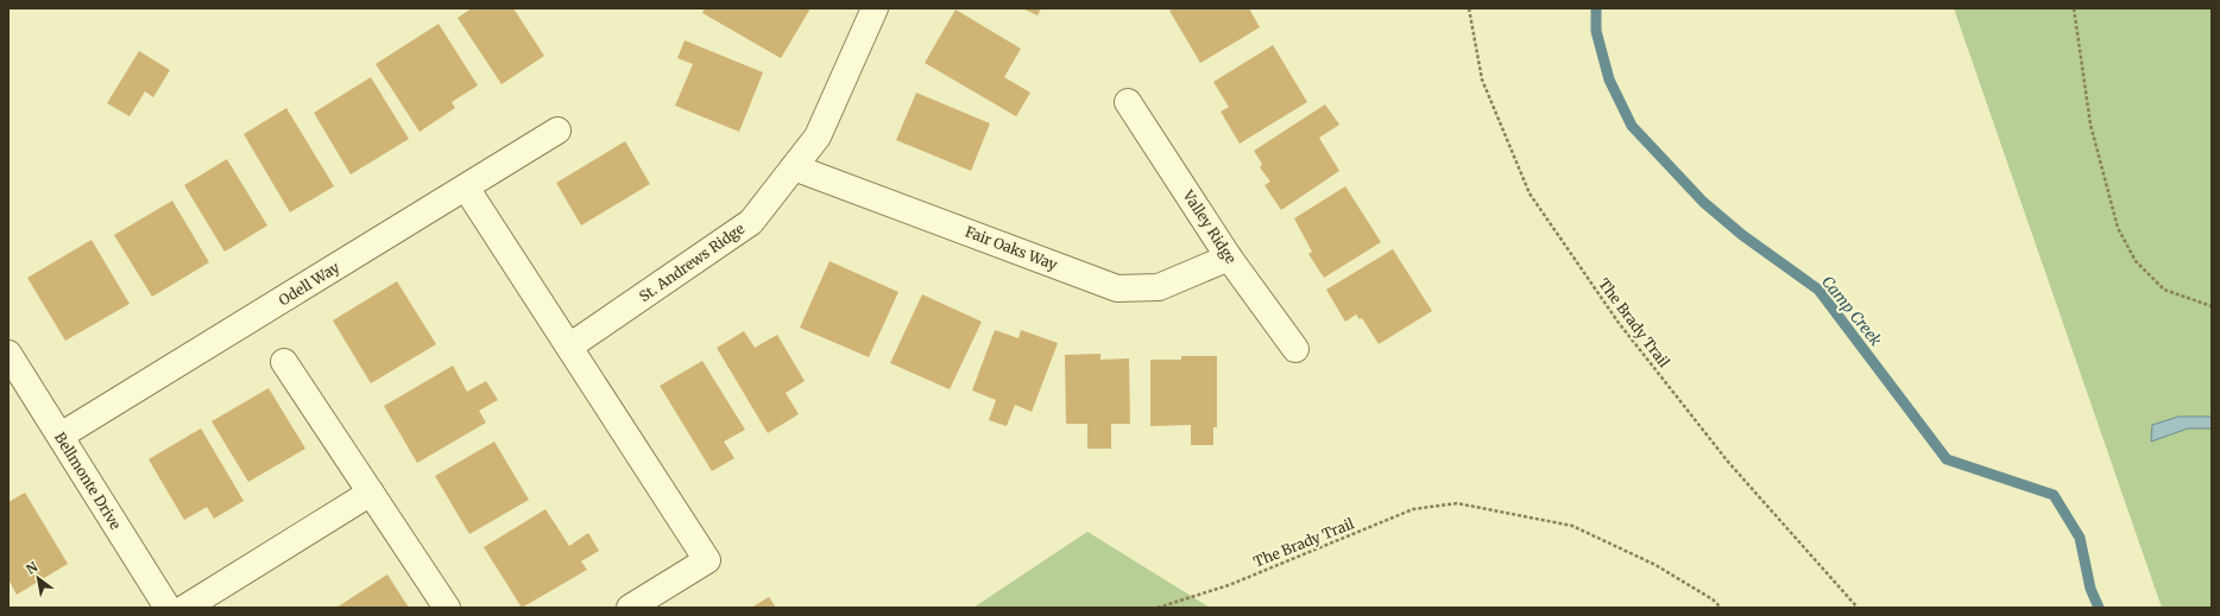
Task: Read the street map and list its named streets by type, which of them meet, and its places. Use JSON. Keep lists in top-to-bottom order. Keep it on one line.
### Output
{"streets":{"street":["Valley Ridge","Fair Oaks Way","St. Andrews Ridge","Odell Way","Bellmonte Drive"],"path":["The Brady Trail"]},"crossings":[["Valley Ridge","Fair Oaks Way"],["Fair Oaks Way","St. Andrews Ridge"],["Odell Way","Bellmonte Drive"]],"water":["Camp Creek"],"north":"top left"}
